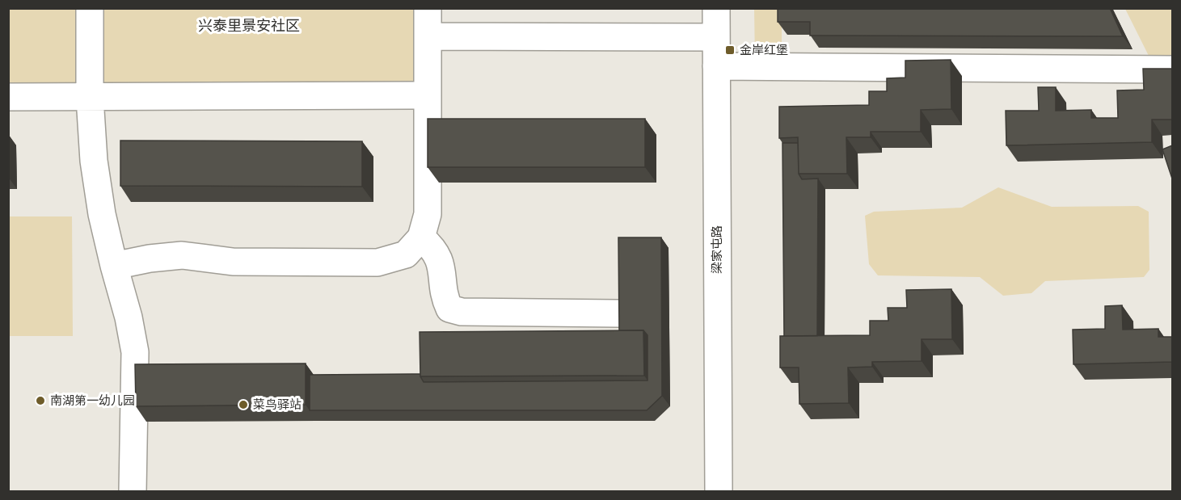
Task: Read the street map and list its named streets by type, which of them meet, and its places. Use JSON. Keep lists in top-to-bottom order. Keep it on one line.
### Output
{"streets":{"street":["梁家屯路"]},"districts":["兴泰里景安社区"],"places":{"transit":["金岸红堡"],"other":["南湖第一幼儿园","菜鸟驿站"]}}
